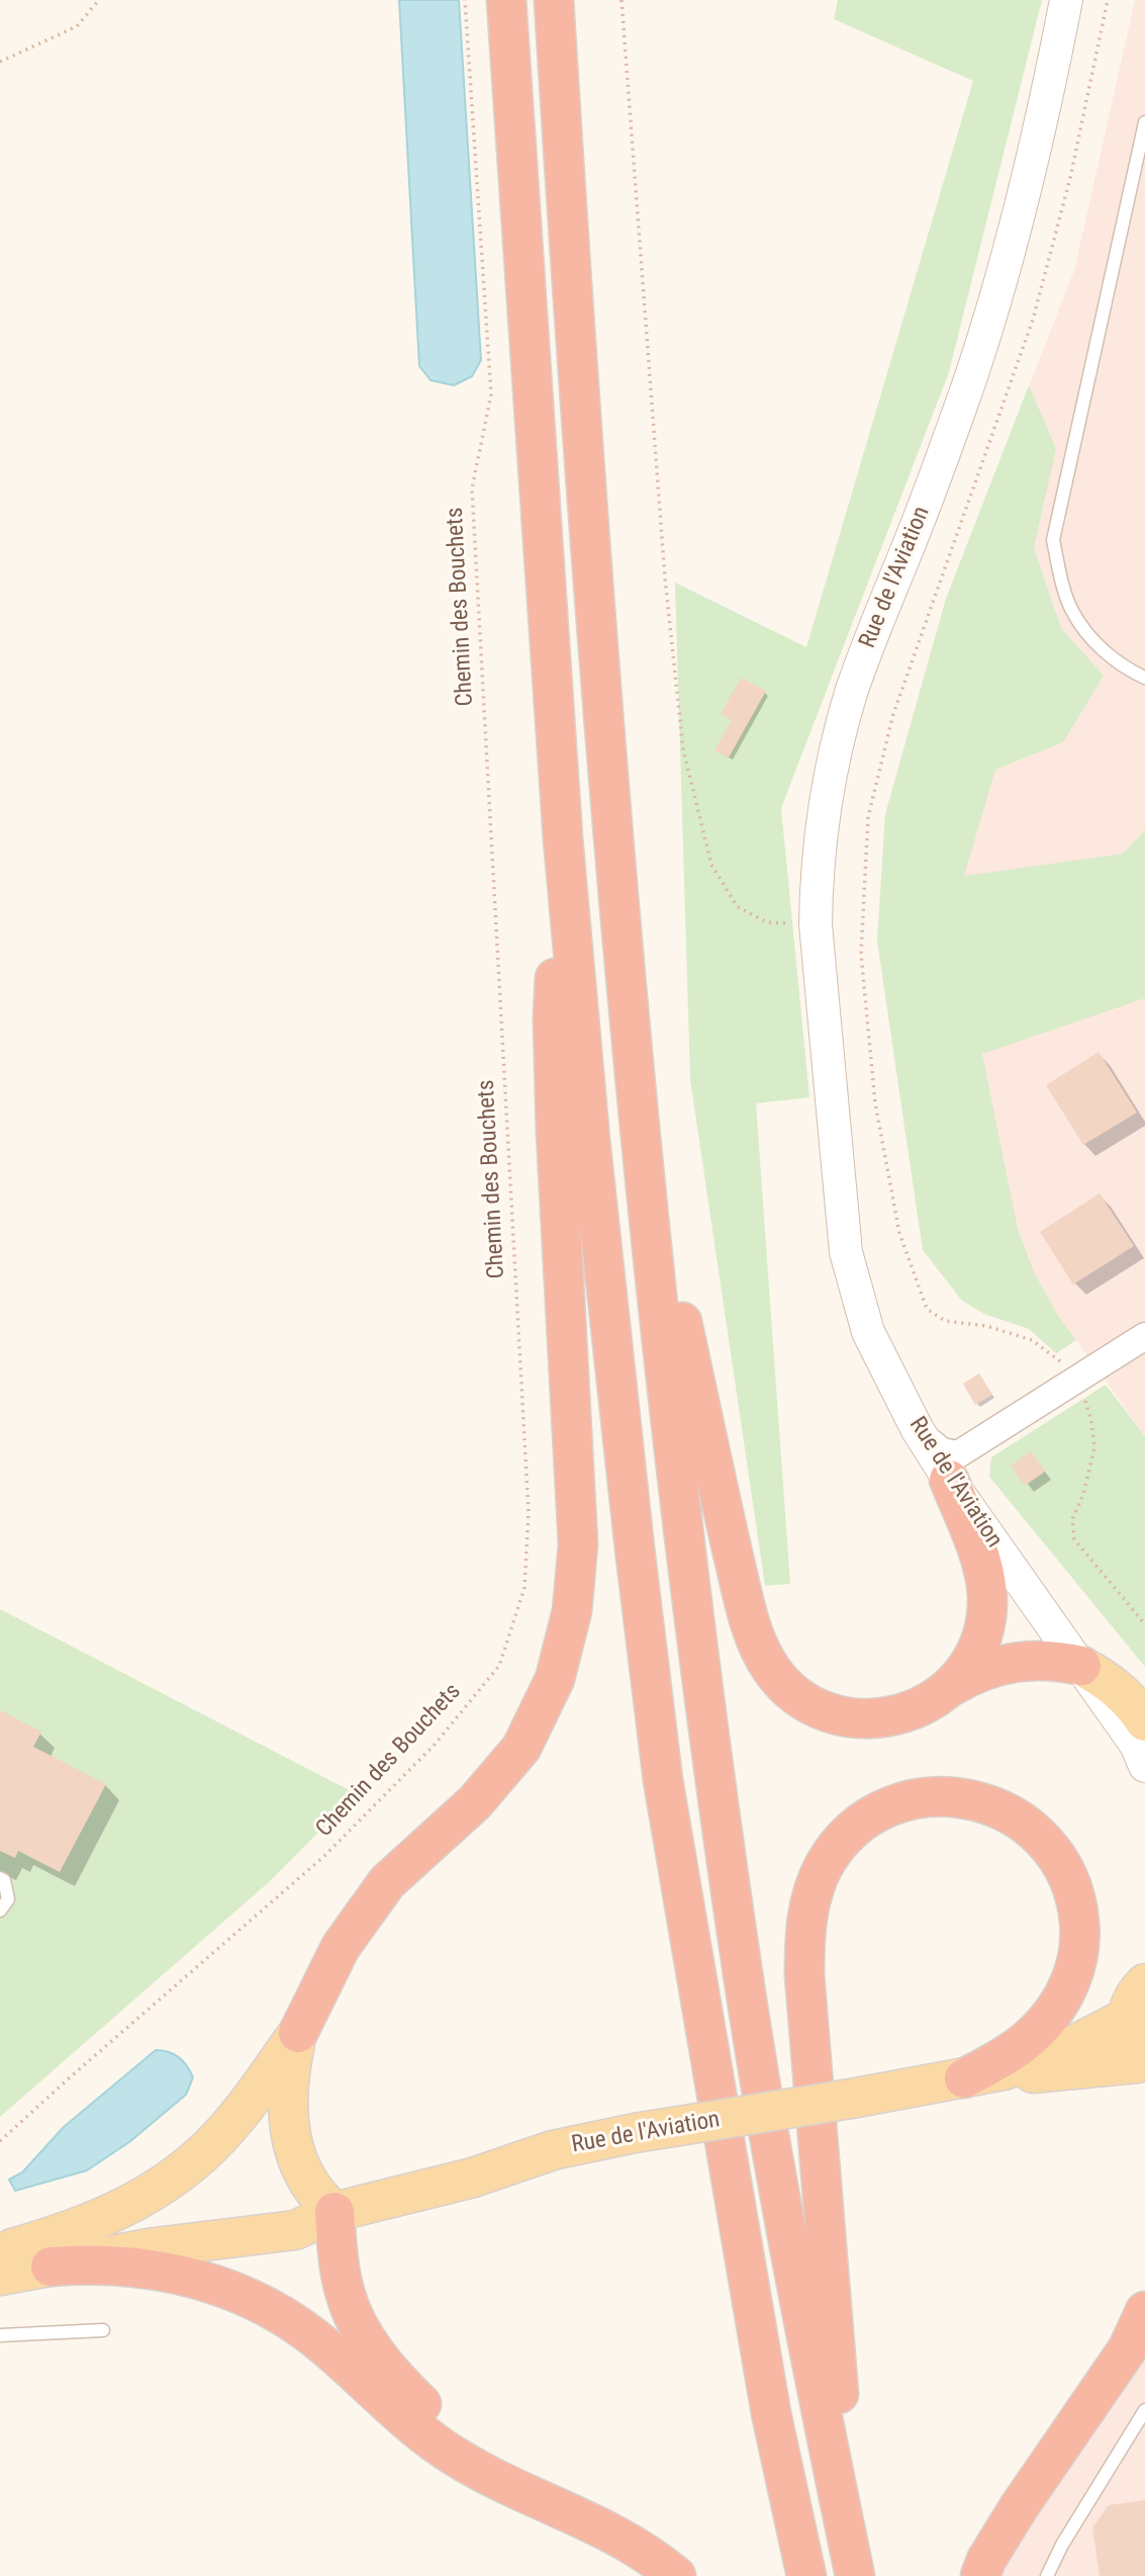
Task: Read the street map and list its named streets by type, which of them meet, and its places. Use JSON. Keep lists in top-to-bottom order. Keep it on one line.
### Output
{"streets":{"main road":["Rue de l'Aviation"],"path":["Chemin des Bouchets"]}}
